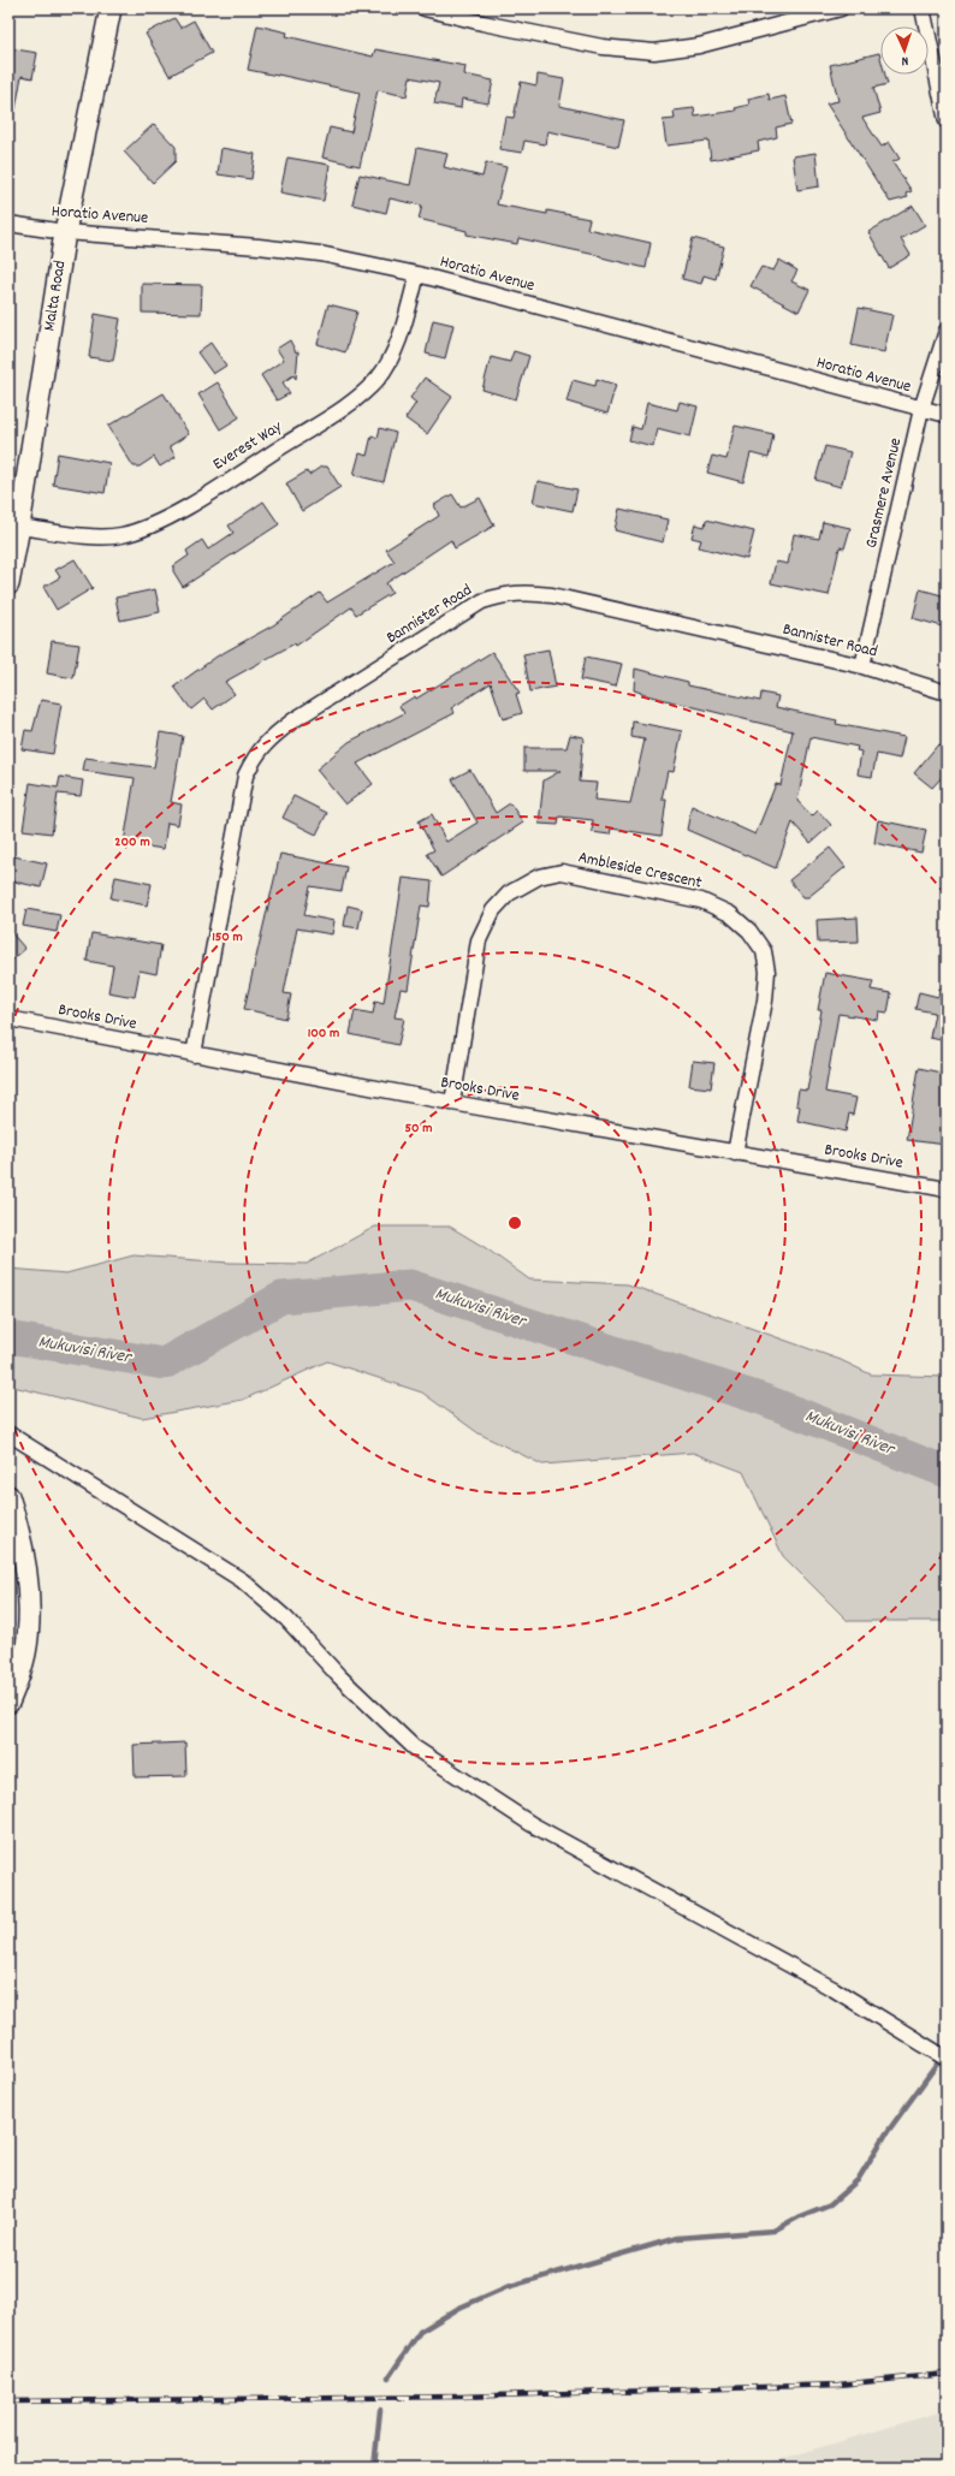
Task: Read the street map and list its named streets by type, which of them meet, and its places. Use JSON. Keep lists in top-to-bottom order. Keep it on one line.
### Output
{"streets":{"street":["Horatio Avenue","Malta Road","Everest Way","Grasmere Avenue","Bannister Road","Ambleside Crescent","Brooks Drive"]},"crossings":[["Horatio Avenue","Malta Road"],["Horatio Avenue","Everest Way"],["Horatio Avenue","Grasmere Avenue"],["Malta Road","Everest Way"],["Grasmere Avenue","Bannister Road"],["Bannister Road","Brooks Drive"],["Ambleside Crescent","Brooks Drive"]],"water":["Mukuvisi River"],"north":"bottom","rings":["200 m","150 m","100 m","50 m"]}
